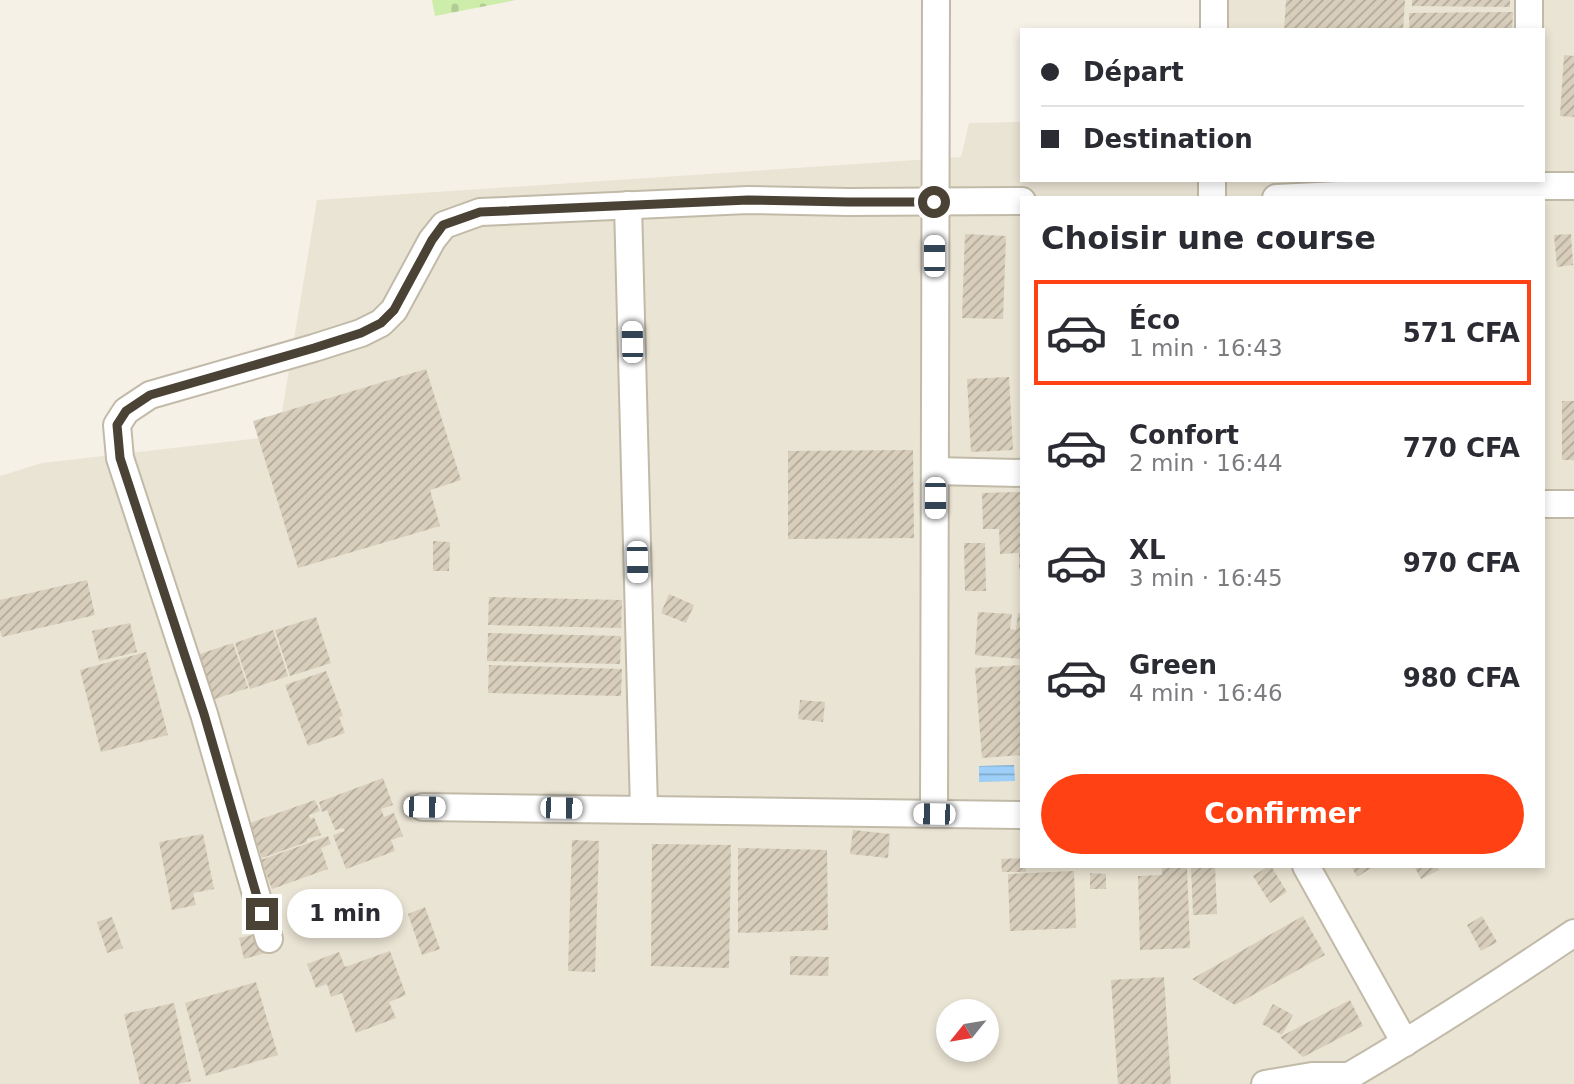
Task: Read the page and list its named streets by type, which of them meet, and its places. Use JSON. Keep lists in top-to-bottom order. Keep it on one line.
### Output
{"north":"bottom left","page":{"banner":["Départ","Destination"],"heading":"Choisir une course","list":[{"name":"Éco","note":"1 min · 16:43","value":"571 CFA"},{"name":"Confort","note":"2 min · 16:44","value":"770 CFA"},{"name":"XL","note":"3 min · 16:45","value":"970 CFA"},{"name":"Green","note":"4 min · 16:46","value":"980 CFA"}],"buttons":"Confirmer","bubble":"1 min"}}
